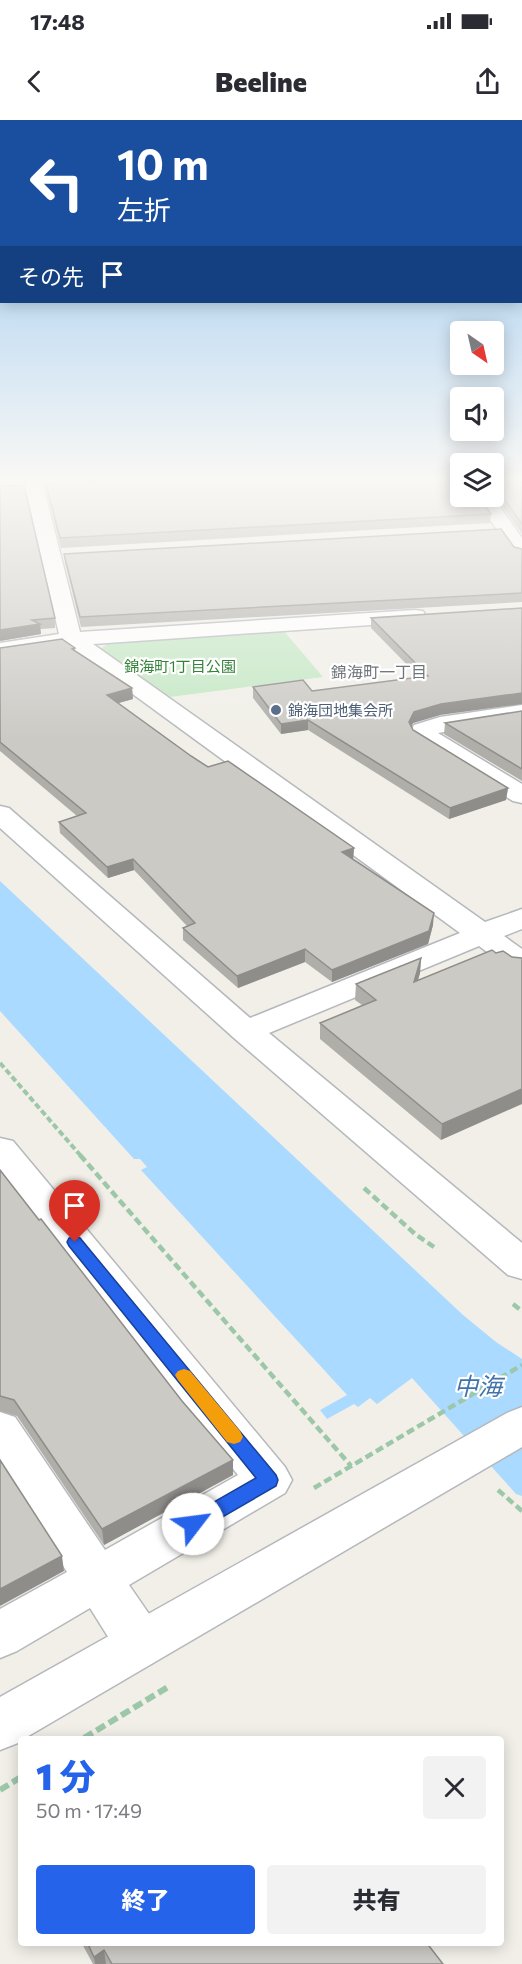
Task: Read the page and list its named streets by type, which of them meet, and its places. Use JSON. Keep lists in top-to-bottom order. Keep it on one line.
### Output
{"districts":["錦海町一丁目"],"water":["中海"],"parks":["錦海町1丁目公園"],"places":["錦海団地集会所"],"north":"bottom right","page":{"status":"17:48","header":"Beeline","turn":["10 m","左折"],"then":"その先","heading":["1 分","50 m · 17:49"],"buttons":["終了","共有"]}}
